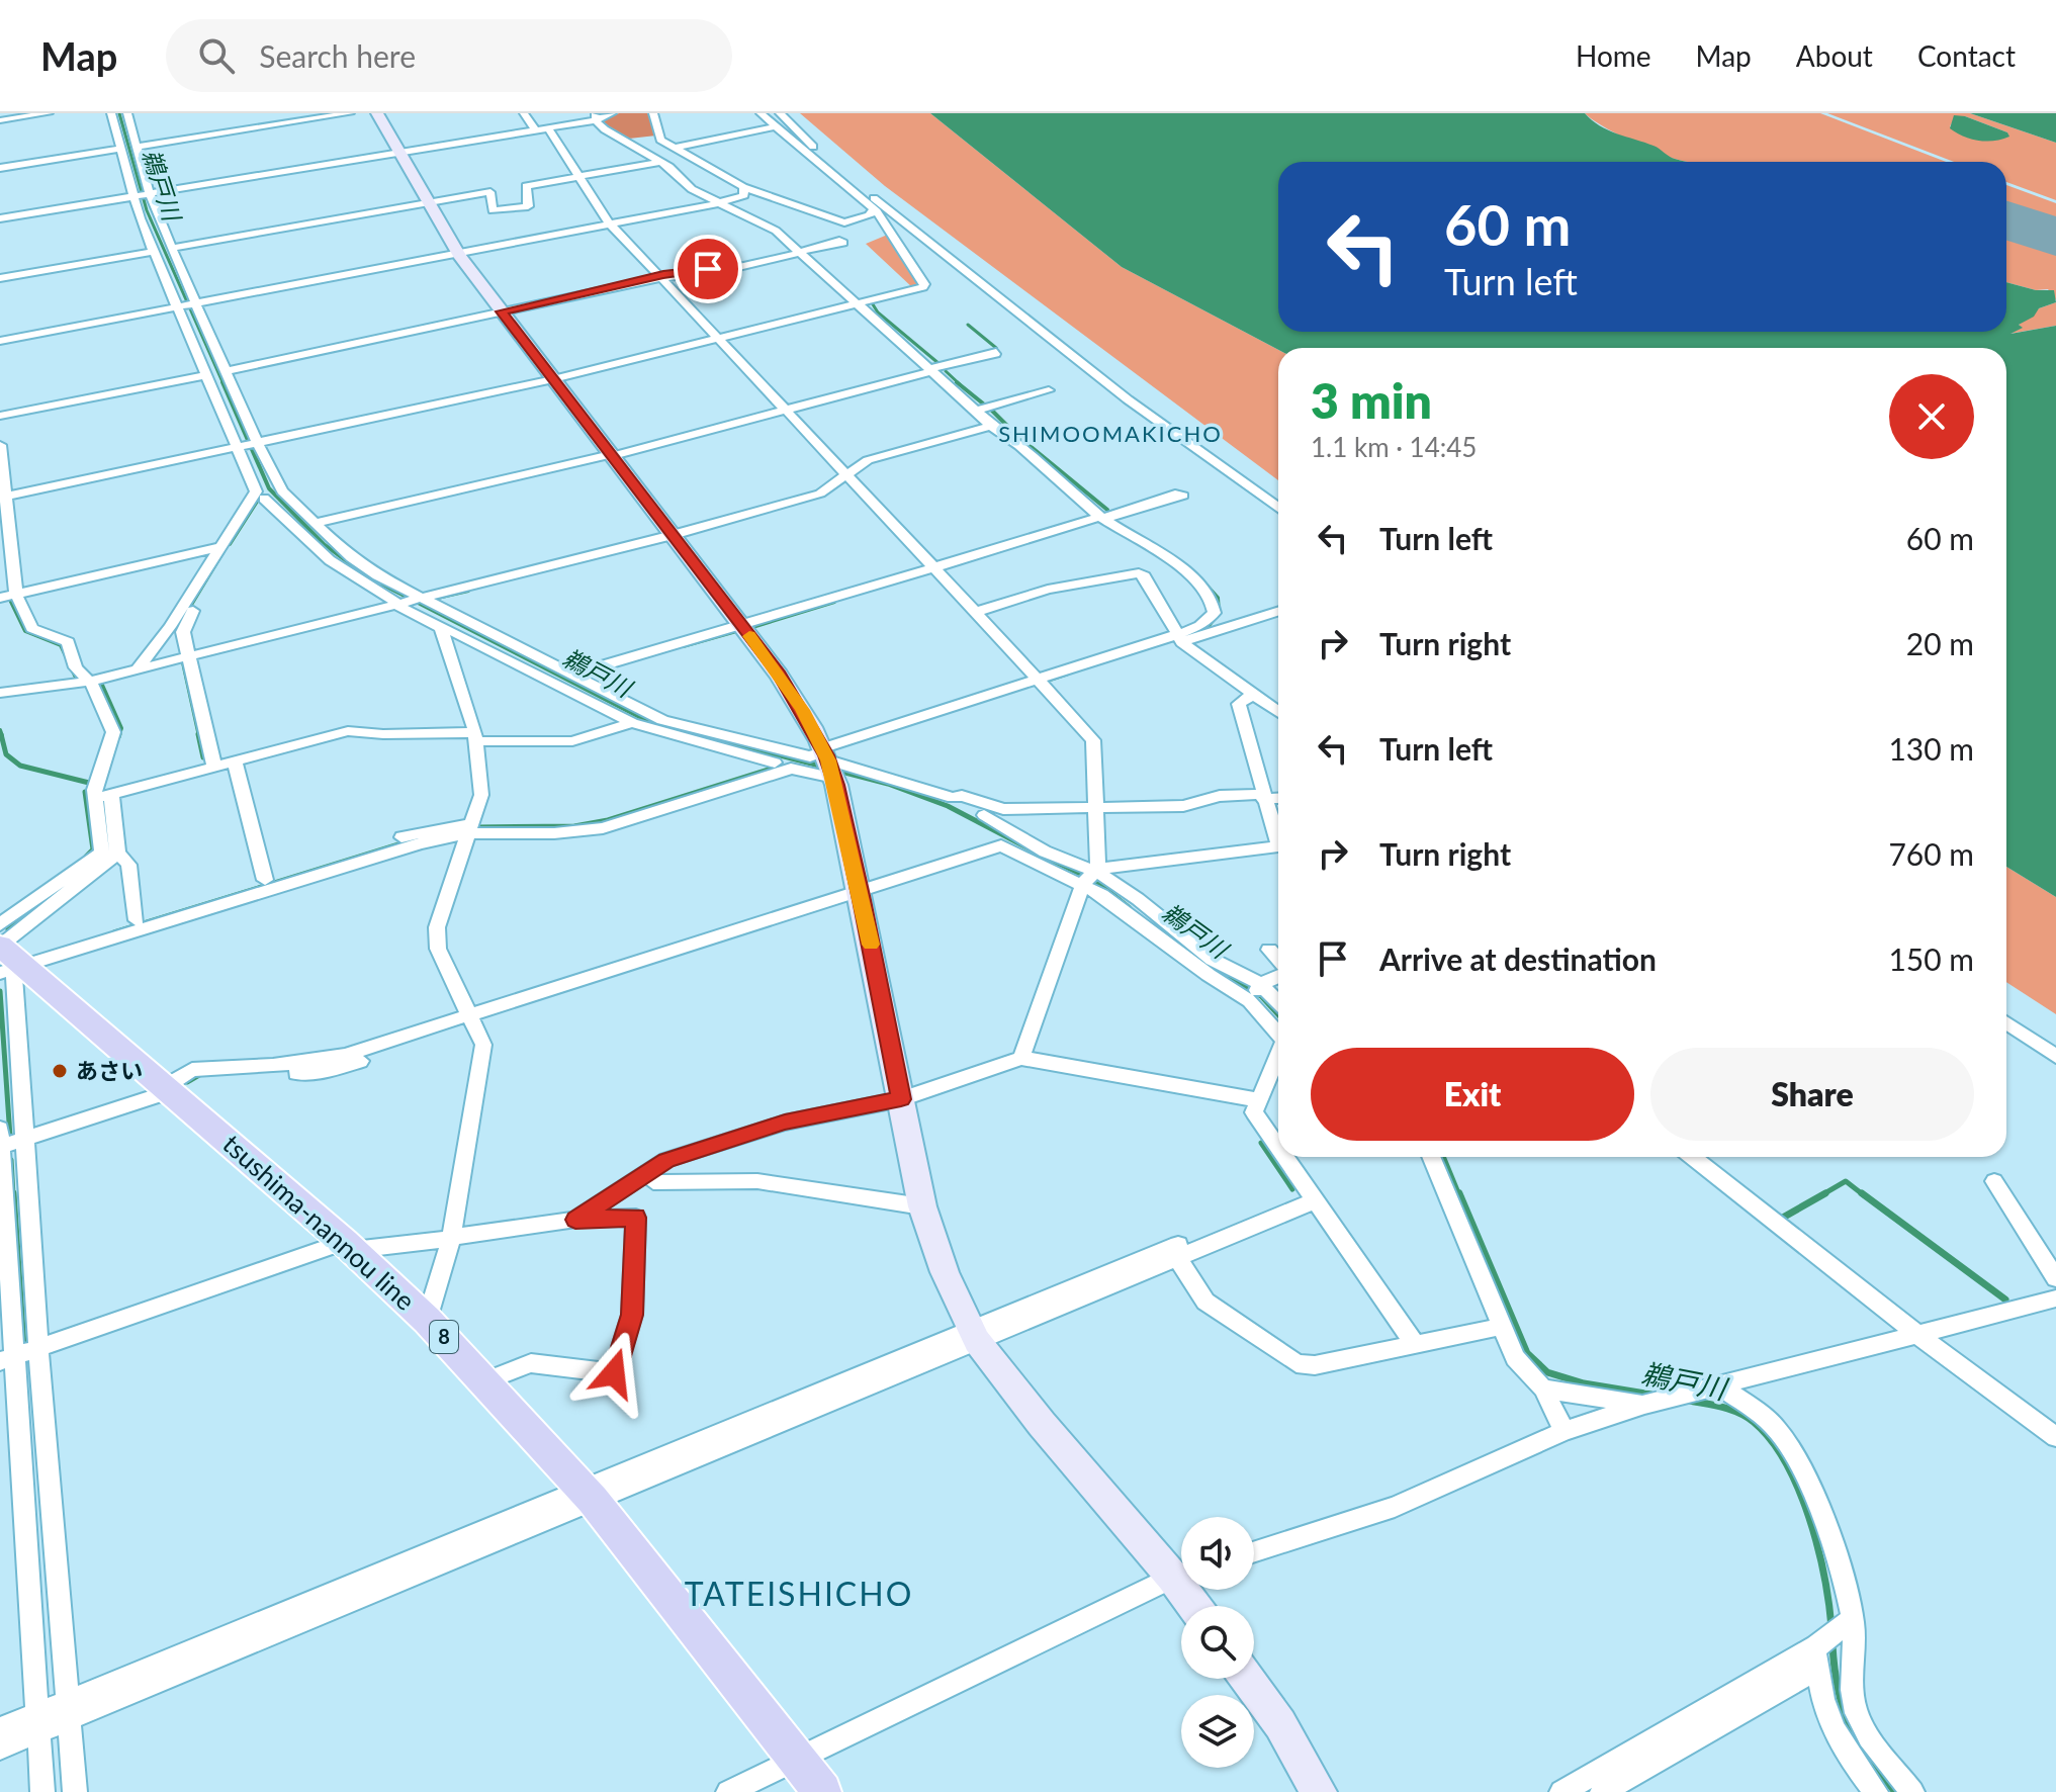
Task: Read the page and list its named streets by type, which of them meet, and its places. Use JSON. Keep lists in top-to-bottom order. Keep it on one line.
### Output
{"streets":{"main road":["tsushima-nannou line","8"]},"districts":["SHIMOOMAKICHO","TATEISHICHO"],"water":["鵜戸川"],"places":["あさい"],"page":{"header":"Map","search":"Search here","nav":["Home","Map","About","Contact"],"turn":["60 m","Turn left"],"heading":["3 min","1.1 km · 14:45"],"list":[{"name":"Turn left","value":"60 m"},{"name":"Turn right","value":"20 m"},{"name":"Turn left","value":"130 m"},{"name":"Turn right","value":"760 m"},{"name":"Arrive at destination","value":"150 m"}],"buttons":["Exit","Share"]}}
